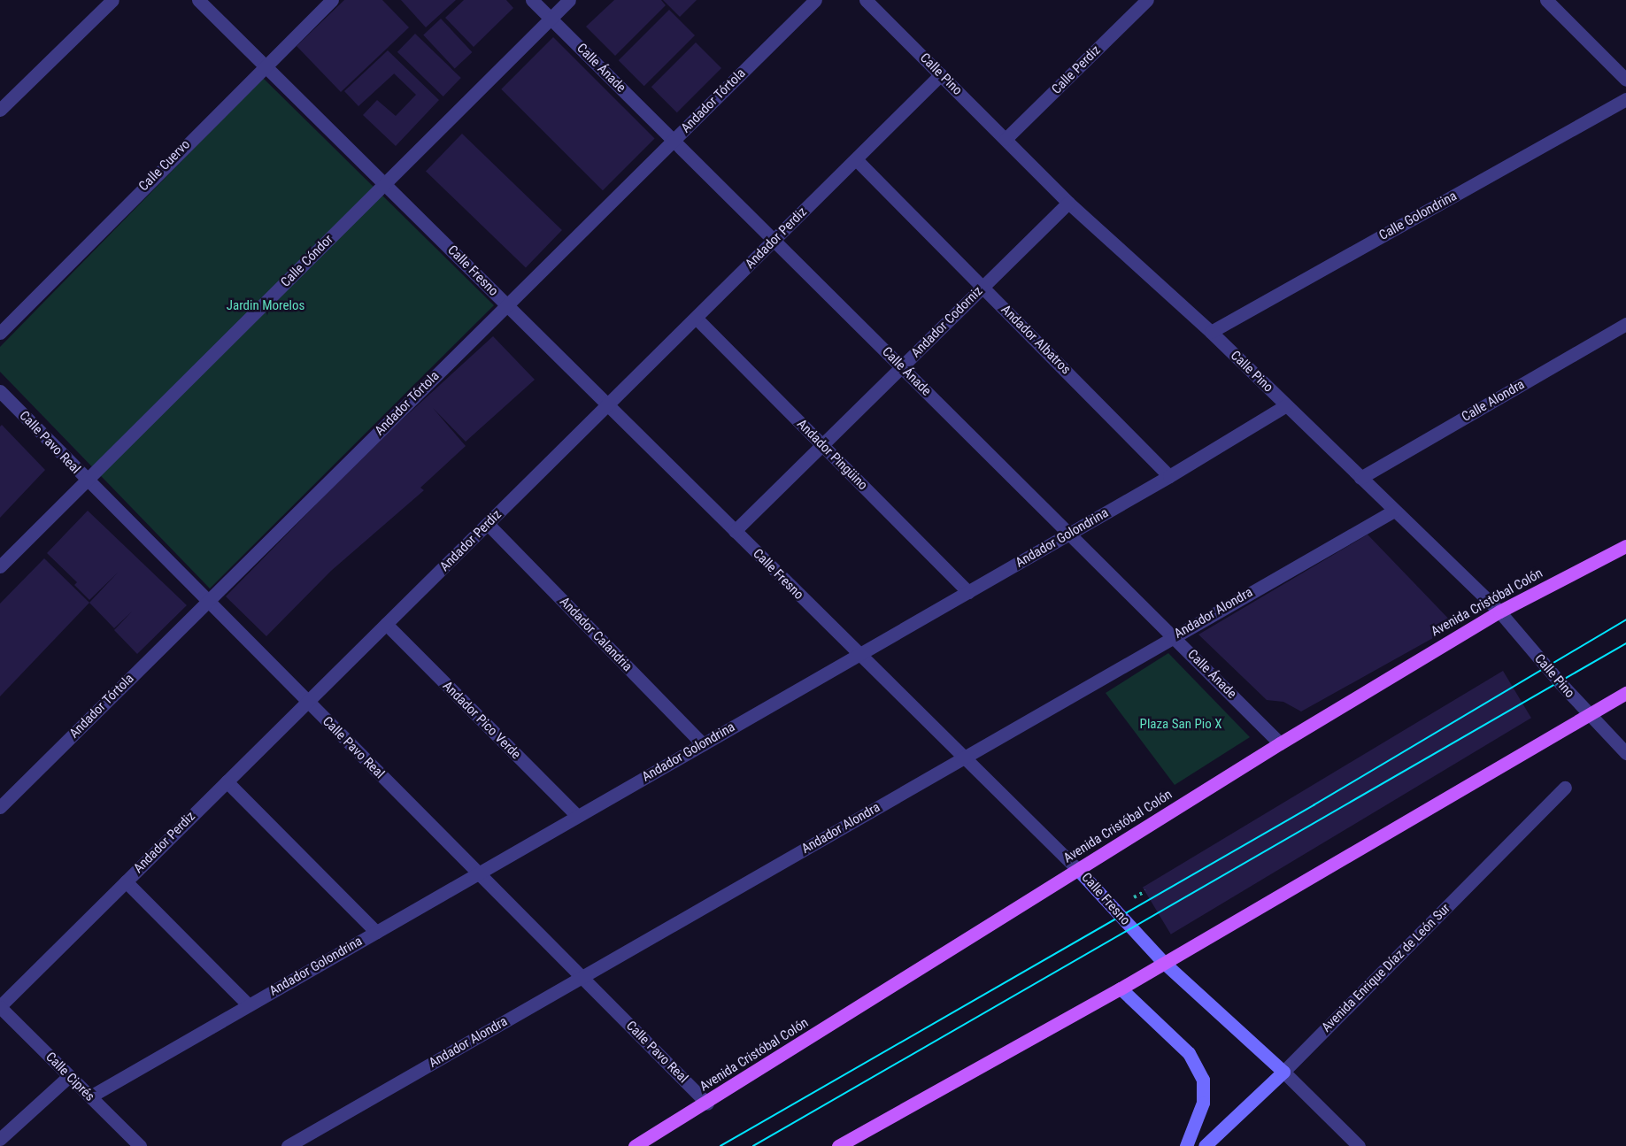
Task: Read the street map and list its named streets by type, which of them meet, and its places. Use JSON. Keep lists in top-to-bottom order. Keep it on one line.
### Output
{"streets":{"main road":["Calle Fresno","Avenida Cristóbal Colón","Avenida Enrique Díaz de León Sur"],"street":["Calle Ánade","Calle Perdiz","Calle Pino","Andador Tórtola","Calle Cuervo","Calle Golondrina","Andador Perdiz","Calle Cóndor","Andador Codorniz","Andador Albatros","Calle Alondra","Calle Pavo Real","Andador Pingüino","Andador Golondrina","Andador Alondra","Andador Calandria","Andador Pico Verde","Calle Ciprés"]},"crossings":[["Calle Ánade","Andador Tórtola"],["Calle Ánade","Andador Perdiz"],["Calle Ánade","Calle Cóndor"],["Calle Ánade","Andador Codorniz"],["Calle Ánade","Andador Golondrina"],["Calle Ánade","Avenida Cristóbal Colón"],["Calle Ánade","Andador Alondra"],["Calle Perdiz","Calle Pino"],["Calle Pino","Calle Golondrina"],["Calle Pino","Andador Perdiz"],["Calle Pino","Andador Codorniz"],["Calle Pino","Calle Alondra"],["Calle Pino","Andador Golondrina"],["Calle Pino","Avenida Cristóbal Colón"],["Calle Pino","Andador Alondra"],["Andador Tórtola","Calle Fresno"],["Andador Tórtola","Calle Pavo Real"],["Calle Cuervo","Calle Fresno"],["Andador Perdiz","Calle Fresno"],["Andador Perdiz","Andador Albatros"],["Andador Perdiz","Calle Pavo Real"],["Andador Perdiz","Andador Pingüino"],["Andador Perdiz","Andador Calandria"],["Andador Perdiz","Andador Pico Verde"],["Andador Perdiz","Calle Ciprés"],["Calle Cóndor","Calle Fresno"],["Calle Cóndor","Calle Pavo Real"],["Calle Fresno","Andador Codorniz"],["Calle Fresno","Andador Golondrina"],["Calle Fresno","Avenida Cristóbal Colón"],["Calle Fresno","Andador Alondra"],["Calle Fresno","Avenida Enrique Díaz de León Sur"],["Andador Codorniz","Andador Albatros"],["Andador Codorniz","Andador Pingüino"],["Andador Albatros","Andador Golondrina"],["Calle Pavo Real","Andador Golondrina"],["Calle Pavo Real","Avenida Cristóbal Colón"],["Calle Pavo Real","Andador Alondra"],["Andador Pingüino","Andador Golondrina"],["Andador Golondrina","Andador Calandria"],["Andador Golondrina","Andador Pico Verde"],["Andador Golondrina","Calle Ciprés"]],"parks":["Jardin Morelos","Plaza San Pio X"]}
